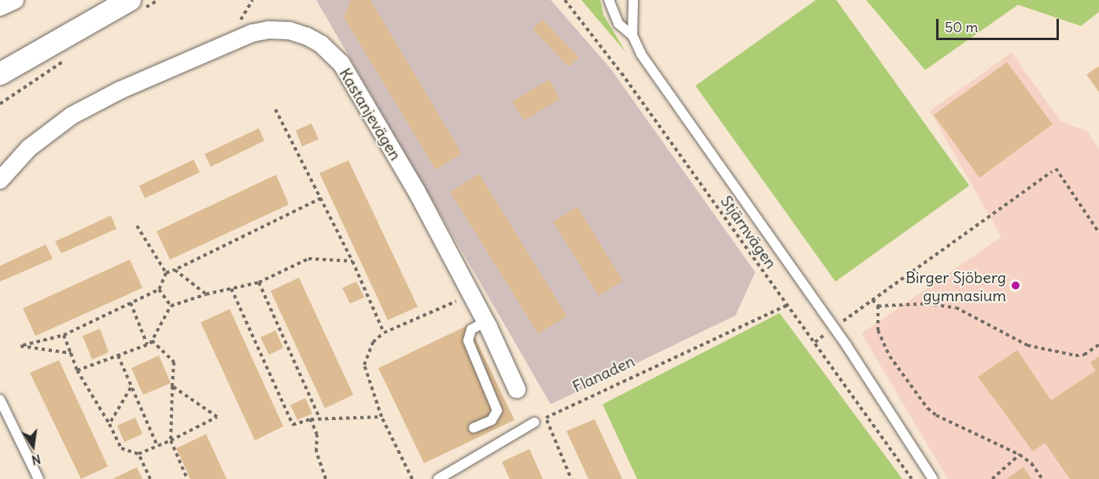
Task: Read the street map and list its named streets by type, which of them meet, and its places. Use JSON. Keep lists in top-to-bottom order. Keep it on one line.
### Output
{"streets":{"street":["Kastanjevägen"],"path":["Stjärnvägen","Flanaden"]},"crossings":[["Stjärnvägen","Flanaden"]],"places":["Birger Sjöberg gymnasium"],"scale_bar":"50 m","north":"bottom"}
